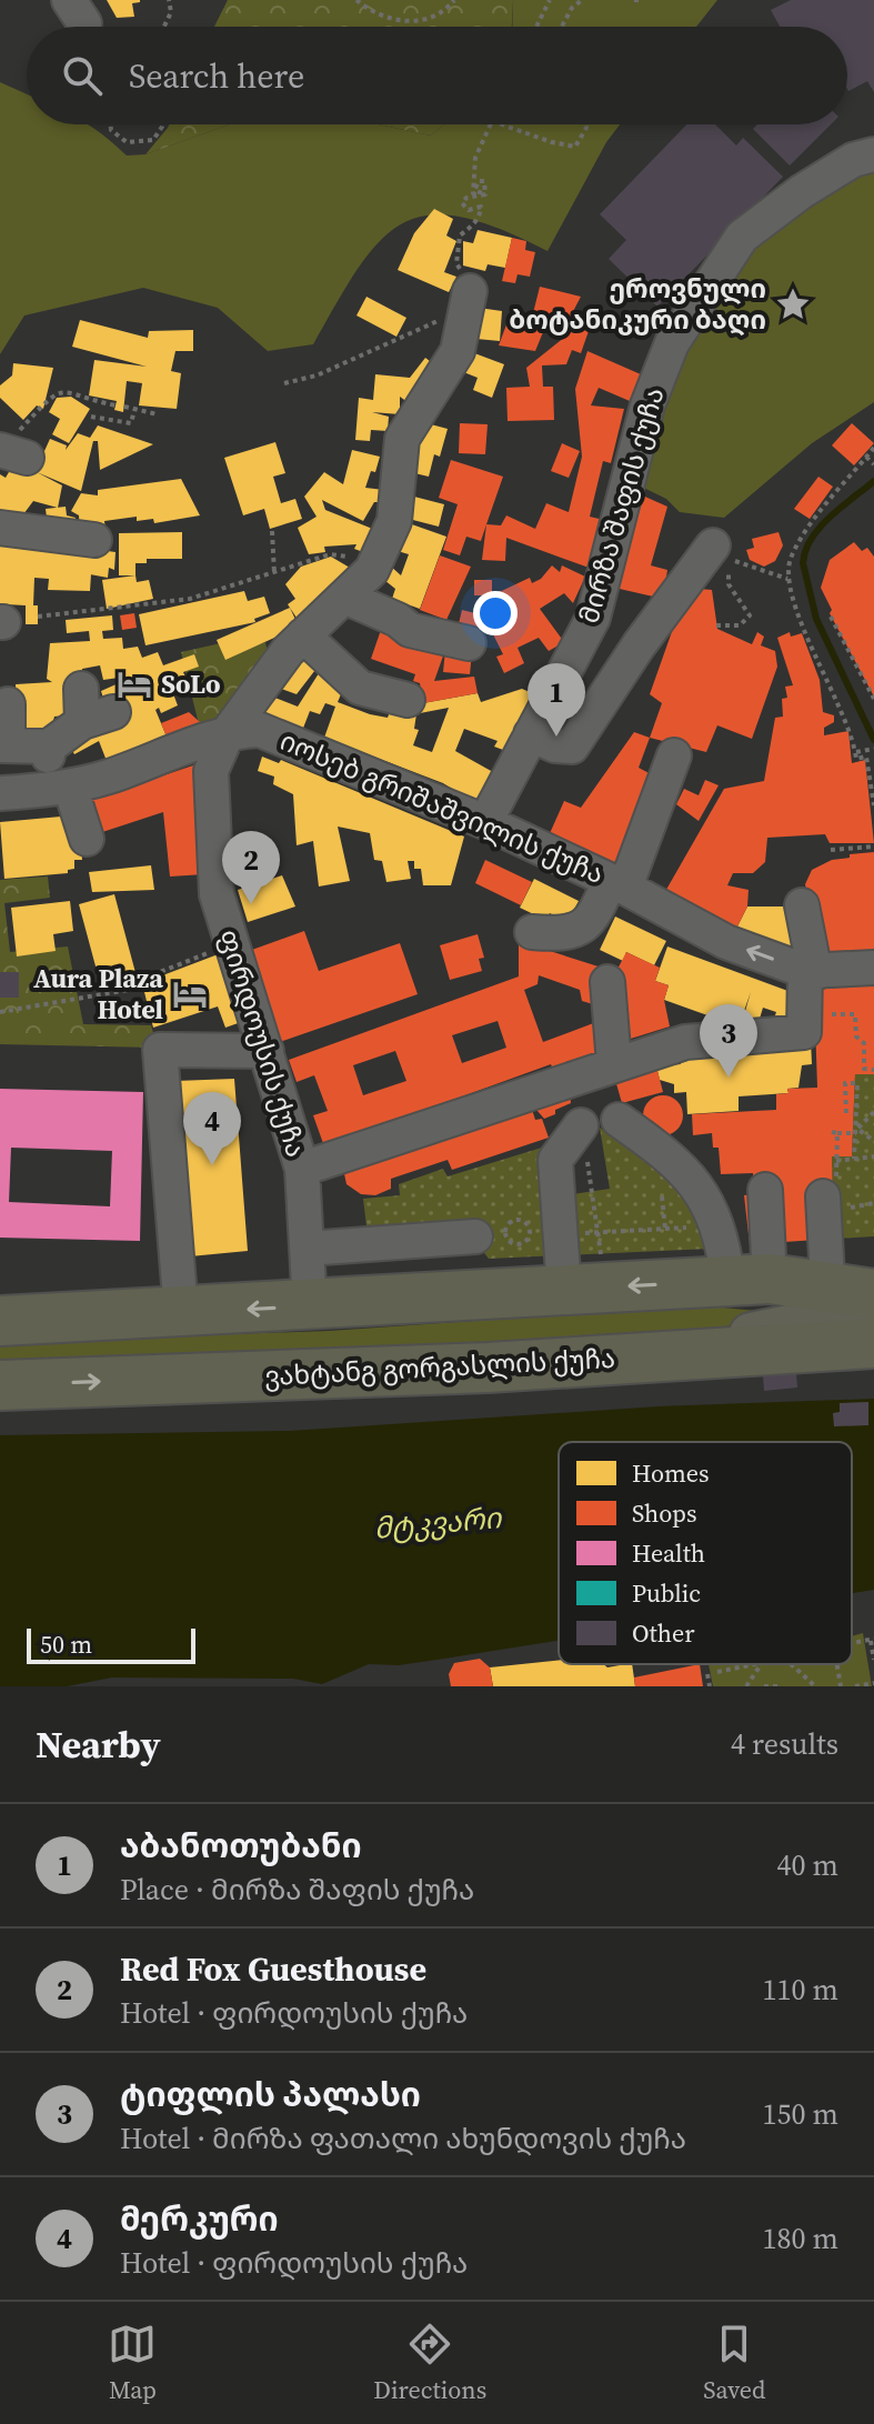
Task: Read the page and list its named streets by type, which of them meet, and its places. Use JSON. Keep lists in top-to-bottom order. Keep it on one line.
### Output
{"streets":{"highway":["ვახტანგ გორგასლის ქუჩა"],"street":["მირზა შაფის ქუჩა","იოსებ გრიშაშვილის ქუჩა","ფირდოუსის ქუჩა"]},"crossings":[["მირზა შაფის ქუჩა","იოსებ გრიშაშვილის ქუჩა"],["იოსებ გრიშაშვილის ქუჩა","ფირდოუსის ქუჩა"]],"one_way":["ვახტანგ გორგასლის ქუჩა"],"water":["მტკვარი"],"places":{"place":["ეროვნული ბოტანიკური ბაღი"],"hotel":["SoLo","Aura Plaza Hotel"]},"legend":["Homes","Shops","Health","Public","Other"],"scale_bar":"50 m","page":{"search":"Search here","pins":["1","2","3","4"],"scale":"50 m","heading":["Nearby","4 results"],"list":[{"mark":"1","name":"აბანოთუბანი","note":"Place · მირზა შაფის ქუჩა","value":"40 m"},{"mark":"2","name":"Red Fox Guesthouse","note":"Hotel · ფირდოუსის ქუჩა","value":"110 m"},{"mark":"3","name":"ტიფლის პალასი","note":"Hotel · მირზა ფათალი ახუნდოვის ქუჩა","value":"150 m"},{"mark":"4","name":"მერკური","note":"Hotel · ფირდოუსის ქუჩა","value":"180 m"}],"nav":["Map","Directions","Saved"]}}
